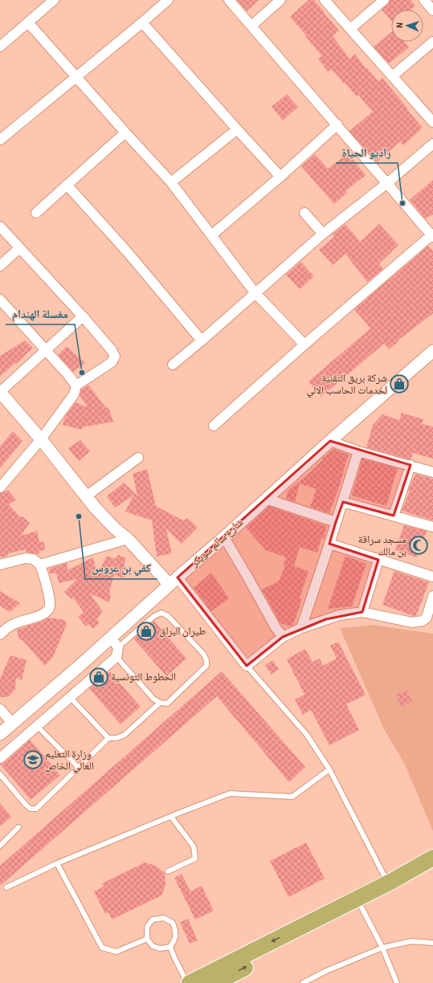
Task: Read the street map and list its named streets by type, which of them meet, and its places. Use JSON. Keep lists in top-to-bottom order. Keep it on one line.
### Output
{"streets":{"street":["شارع سالم سويكر"]},"places":{"other":["راديو الحياة","مغسلة الهندام","كفي بن عروس"],"shop":["شركة بريق التقنية لخدمات الحاسب الالي","طيران البراق","الخطوط التونسية"],"mosque":["مسجد سراقة بن مالك"],"school or university":["وزارة التعليم العالي الخاص"]},"north":"left"}
